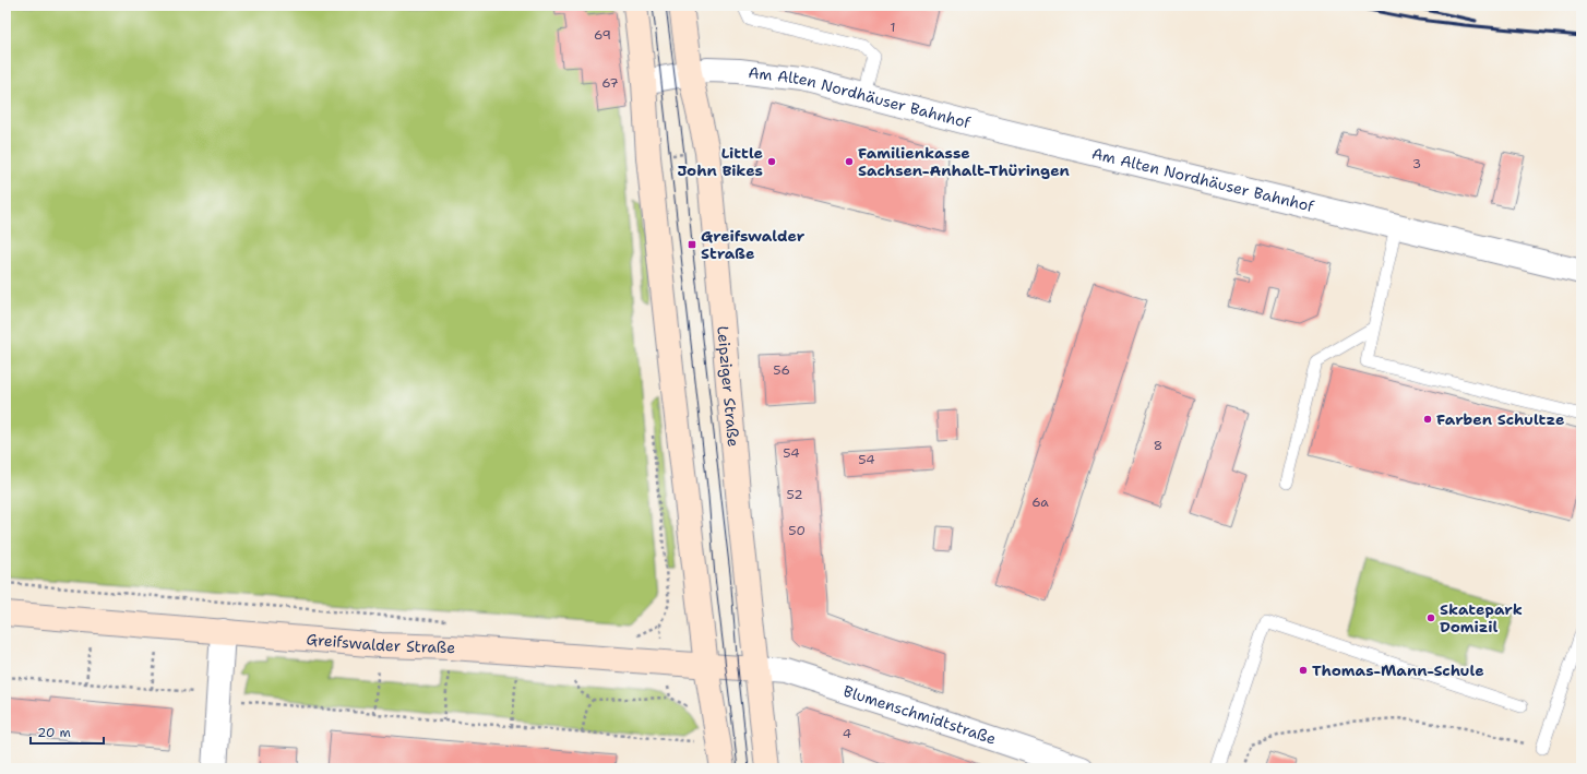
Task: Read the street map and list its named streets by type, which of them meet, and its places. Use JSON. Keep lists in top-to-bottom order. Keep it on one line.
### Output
{"streets":{"main road":["Leipziger Straße","Greifswalder Straße"],"street":["Am Alten Nordhäuser Bahnhof","Blumenschmidtstraße"]},"crossings":[["Am Alten Nordhäuser Bahnhof","Leipziger Straße"],["Leipziger Straße","Greifswalder Straße"],["Leipziger Straße","Blumenschmidtstraße"],["Greifswalder Straße","Blumenschmidtstraße"]],"places":{"other":["Little John Bikes","Familienkasse Sachsen-Anhalt-Thüringen","Farben Schultze","Skatepark Domizil","Thomas-Mann-Schule"],"transit":["Greifswalder Straße"]},"house_numbers":["1","69","67","3","56","8","54","54","52","6a","50","4"],"scale_bar":"20 m"}
